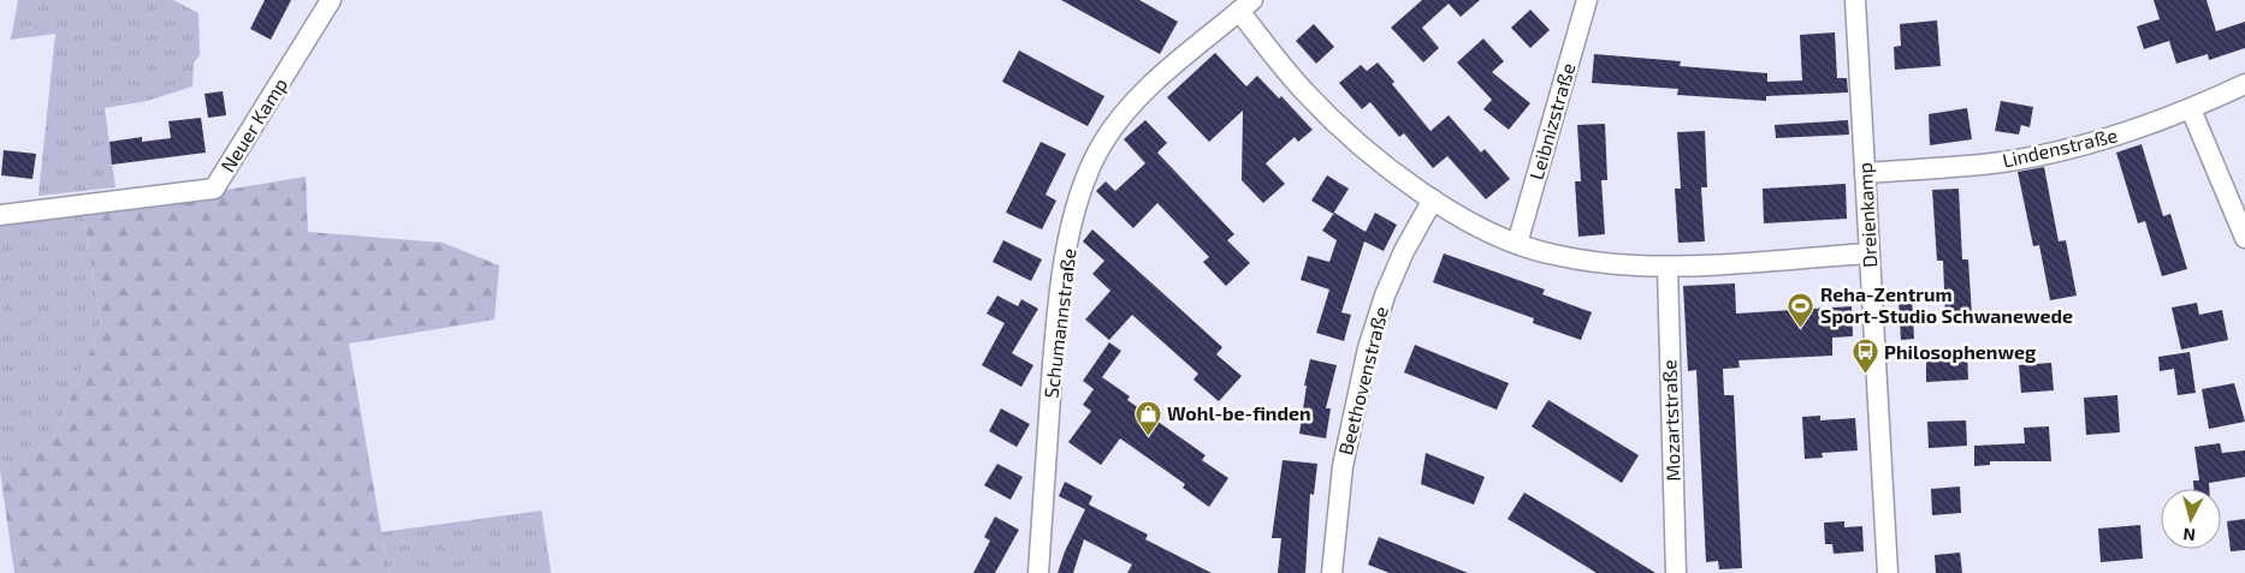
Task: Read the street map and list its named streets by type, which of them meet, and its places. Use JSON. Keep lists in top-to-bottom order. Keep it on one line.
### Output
{"streets":{"street":["Leibnizstraße","Neuer Kamp","Lindenstraße","Dreienkamp","Schumannstraße","Beethovenstraße","Mozartstraße"]},"crossings":[["Lindenstraße","Dreienkamp"]],"places":{"sports":["Reha-Zentrum Sport-Studio Schwanewede"],"bus stop":["Philosophenweg"],"shop":["Wohl-be-finden"]},"north":"bottom"}
